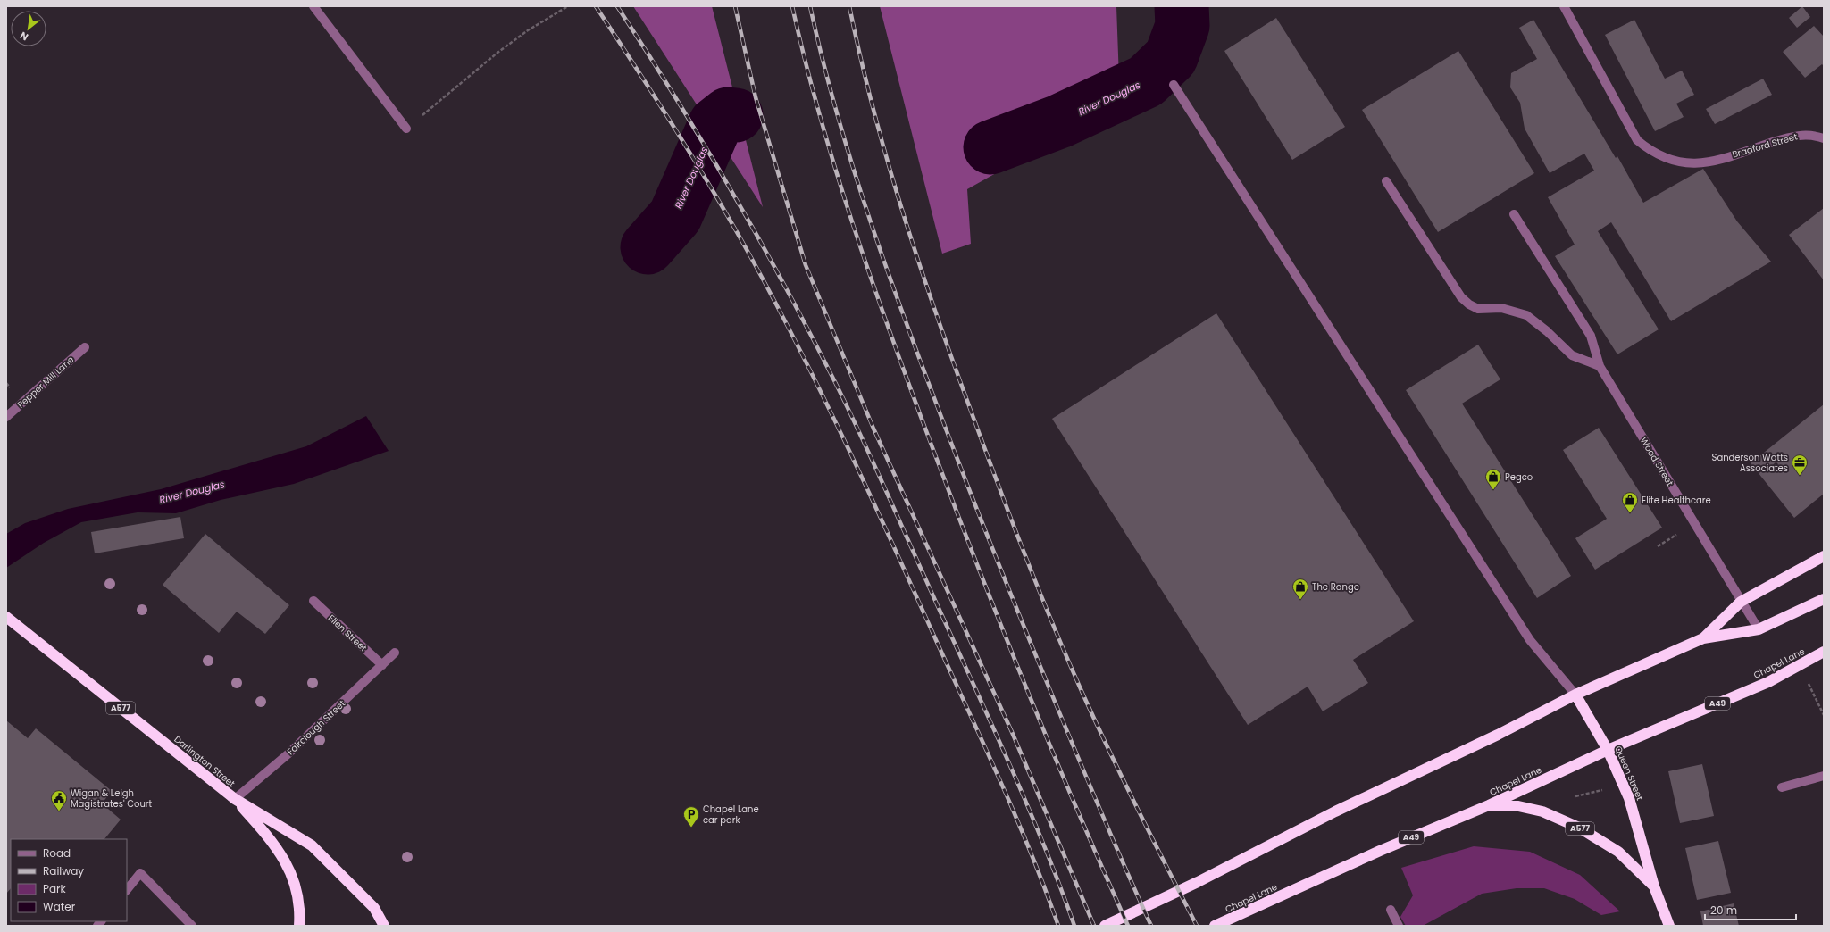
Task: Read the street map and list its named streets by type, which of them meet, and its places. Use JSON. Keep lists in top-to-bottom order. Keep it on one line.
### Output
{"streets":{"highway":["Chapel Lane","A49","A577","Darlington Street","Queen Street"],"street":["Bradford Street","Pepper Mill Lane","Wood Street","Ellen Street","Fairclough Street"]},"crossings":[["Ellen Street","Fairclough Street"],["Chapel Lane","Queen Street"],["A577","Fairclough Street"],["A577","Darlington Street"],["Fairclough Street","Darlington Street"]],"water":["River Douglas"],"places":{"office":["Sanderson Watts Associates"],"shop":["Pegco","Elite Healthcare","The Range"],"public building":["Wigan & Leigh Magistrates' Court"],"parking":["Chapel Lane car park"]},"legend":["Road","Railway","Park","Water"],"scale_bar":"20 m","north":"bottom left"}
